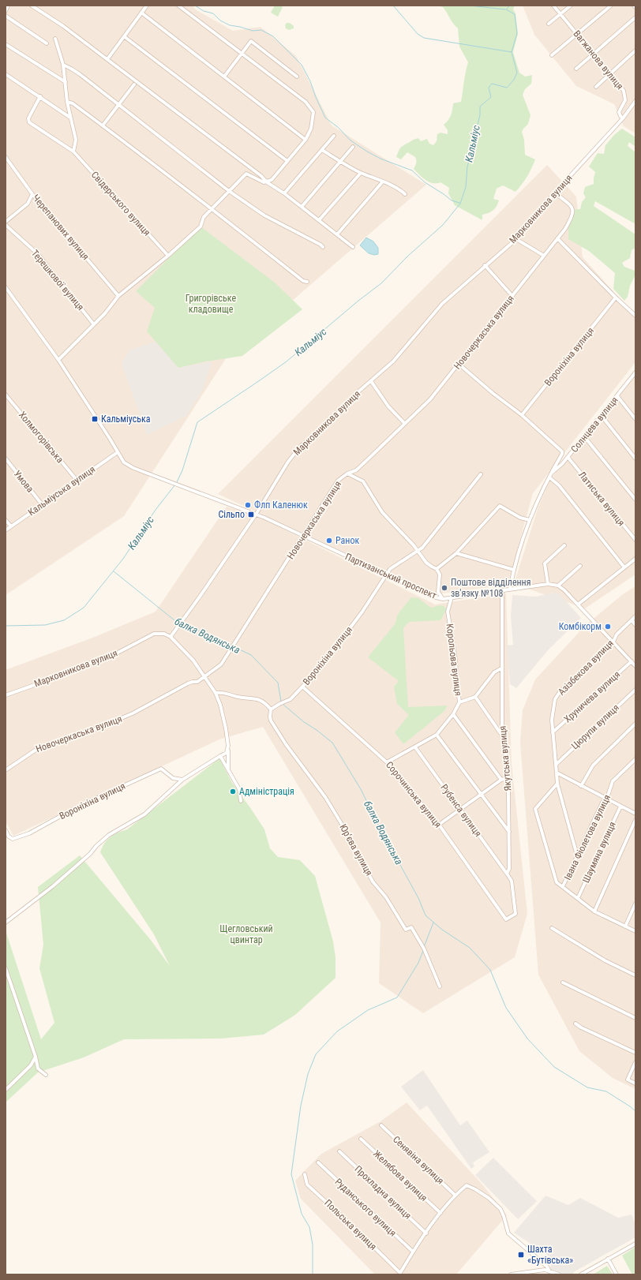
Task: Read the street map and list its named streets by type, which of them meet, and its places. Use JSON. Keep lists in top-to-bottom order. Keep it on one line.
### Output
{"streets":{"street":["Вагжанова вулиця","Свiдерського вулиця","Марковникова вулиця","Черепанових вулиця","Терешкової вулиця","Новочеркаська вулиця","Вороніхіна вулиця","Солнцева вулиця","Холмогорівська","Умова","Кальміуська вулиця","Латиська вулиця","Партизанський проспект","Корольова вулиця","Азізбекова вулиця","Хруничева вулиця","Цюрупи вулиця","Якутська вулиця","Сорочинська вулиця","Рубенса вулиця","Івана Фіолетова вулиця","Юр’єва вулиця","Шаумяна вулиця","Сенявіна вулиця","Желябова вулиця","Прохладна вулиця","Руданського вулиця","Польська вулиця"]},"crossings":[["Вагжанова вулиця","Марковникова вулиця"],["Марковникова вулиця","Новочеркаська вулиця"],["Марковникова вулиця","Партизанський проспект"],["Новочеркаська вулиця","Партизанський проспект"],["Вороніхіна вулиця","Партизанський проспект"],["Вороніхіна вулиця","Сорочинська вулиця"],["Вороніхіна вулиця","Юр’єва вулиця"],["Солнцева вулиця","Латиська вулиця"],["Солнцева вулиця","Партизанський проспект"],["Холмогорівська","Кальміуська вулиця"],["Умова","Кальміуська вулиця"],["Кальміуська вулиця","Партизанський проспект"],["Партизанський проспект","Корольова вулиця"],["Партизанський проспект","Якутська вулиця"],["Корольова вулиця","Сорочинська вулиця"],["Корольова вулиця","Рубенса вулиця"],["Азізбекова вулиця","Хруничева вулиця"],["Азізбекова вулиця","Цюрупи вулиця"],["Азізбекова вулиця","Івана Фіолетова вулиця"],["Якутська вулиця","Сорочинська вулиця"],["Якутська вулиця","Рубенса вулиця"],["Сорочинська вулиця","Рубенса вулиця"],["Руданського вулиця","Польська вулиця"]],"water":["Кальміус","балка Водянська"],"parks":["Григорівське кладовище","Щегловський цвинтар"],"places":{"transit":["Кальміуська","Сільпо","Шахта «Бутівська»"],"other":["Флп Каленюк","Ранок","Поштове відділення зв'язку №108","Комбікорм","Адміністрація"]}}
